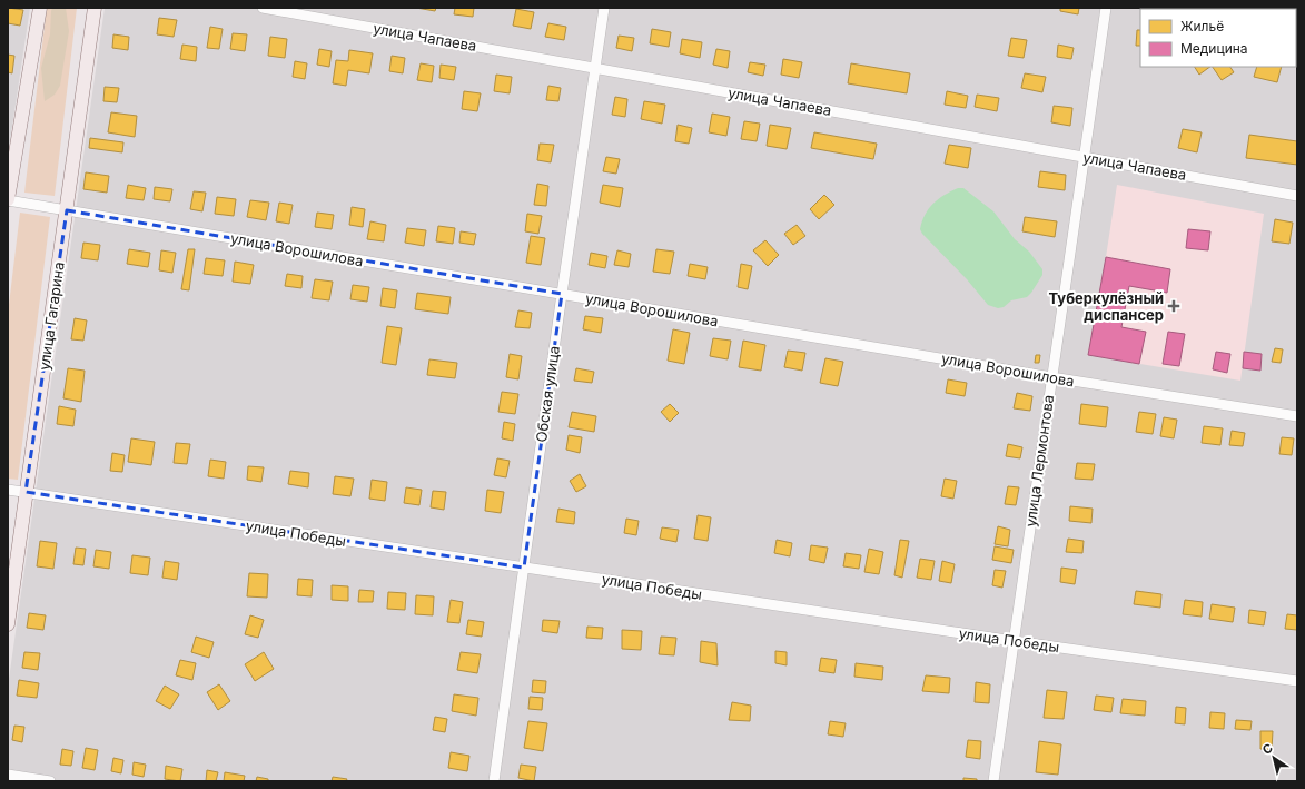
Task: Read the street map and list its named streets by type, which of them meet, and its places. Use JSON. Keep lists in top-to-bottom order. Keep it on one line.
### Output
{"streets":{"street":["улица Чапаева","улица Ворошилова","улица Гагарина","Обская улица","улица Лермонтова","улица Победы"]},"crossings":[["улица Чапаева","Обская улица"],["улица Чапаева","улица Лермонтова"],["улица Ворошилова","улица Гагарина"],["улица Ворошилова","Обская улица"],["улица Ворошилова","улица Лермонтова"],["улица Гагарина","улица Победы"],["Обская улица","улица Победы"],["улица Лермонтова","улица Победы"]],"places":{"health":["Туберкулёзный диспансер"]},"legend":["Жильё","Медицина"],"north":"top left"}
